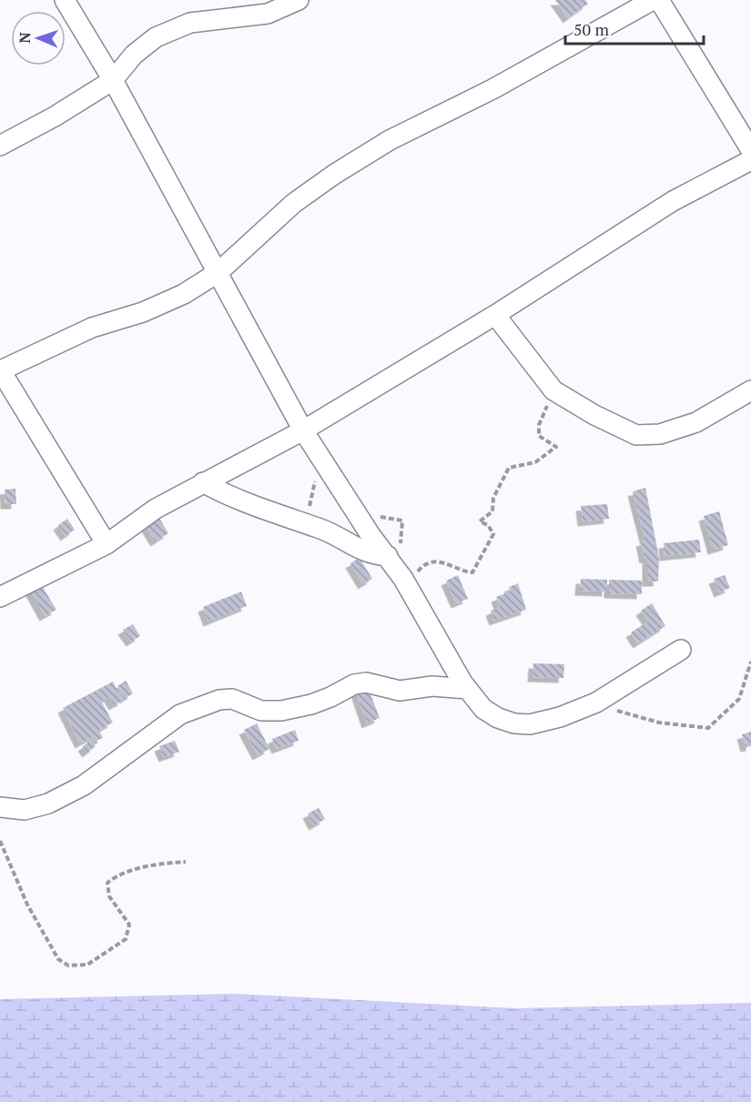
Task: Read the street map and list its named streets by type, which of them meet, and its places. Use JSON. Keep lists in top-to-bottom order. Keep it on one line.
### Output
{"scale_bar":"50 m","north":"left"}
